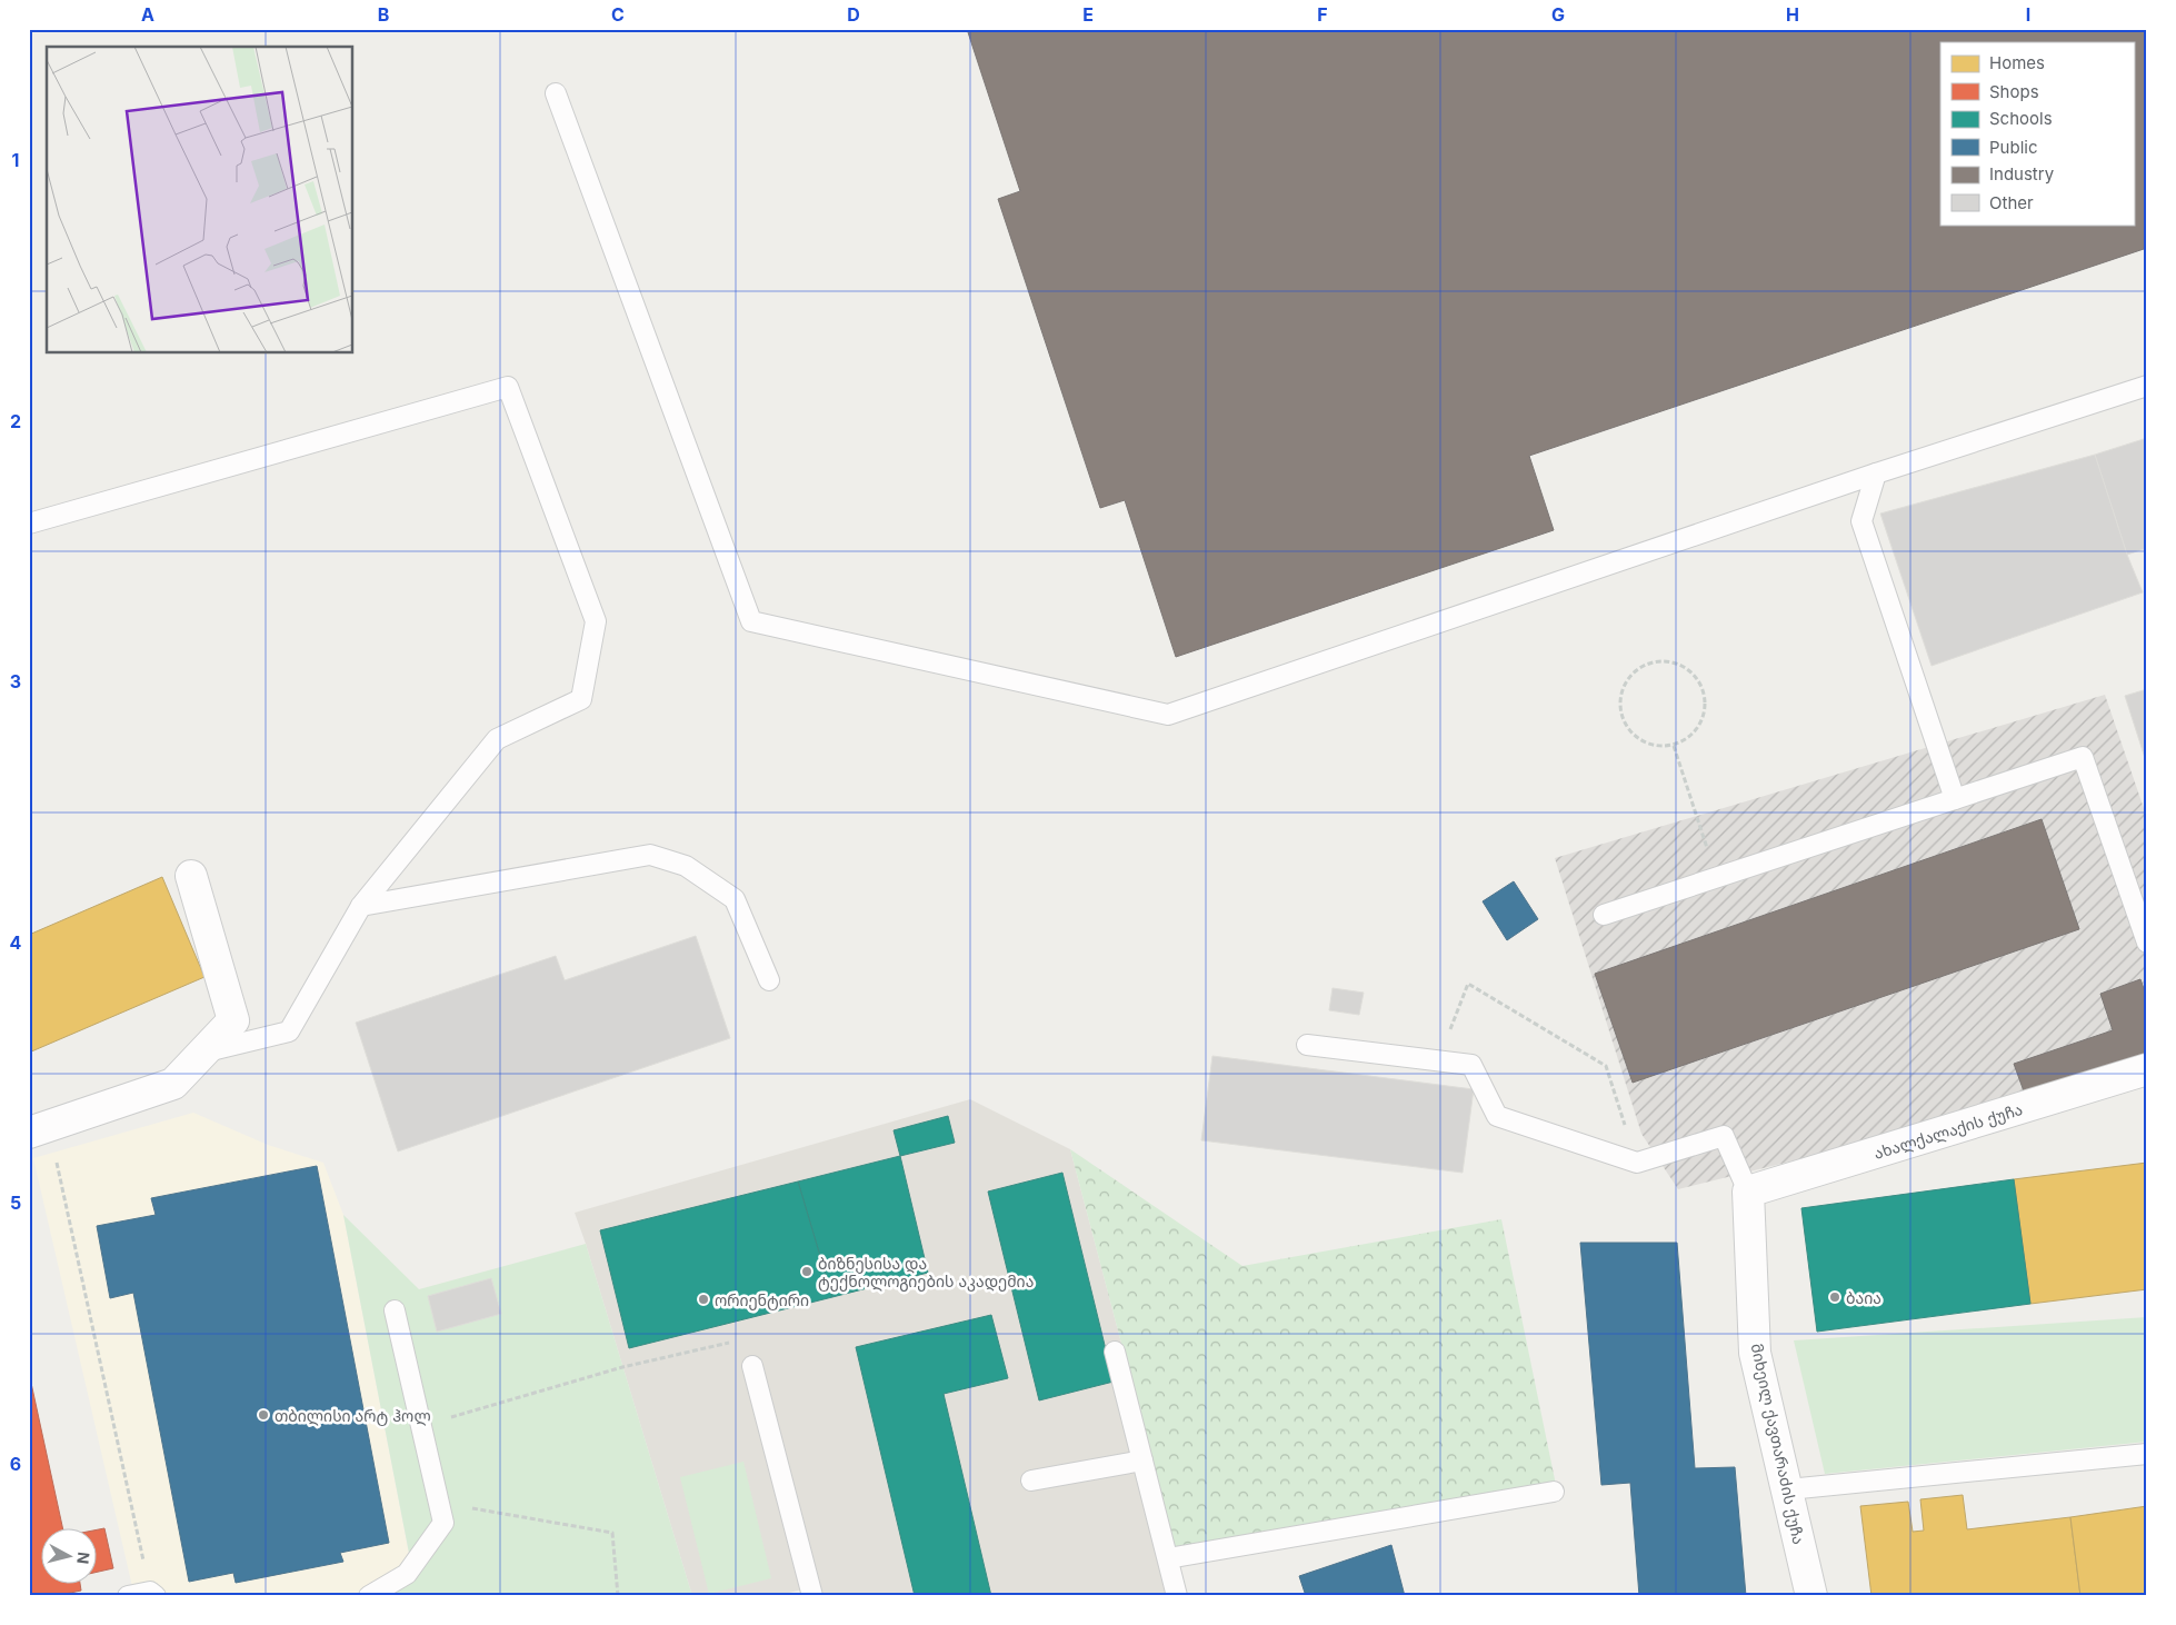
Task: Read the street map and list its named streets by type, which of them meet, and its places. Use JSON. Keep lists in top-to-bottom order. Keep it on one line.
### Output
{"streets":{"street":["ახალქალაქის ქუჩა","მიხეილ ქავთარაძის ქუჩა"]},"crossings":[["ახალქალაქის ქუჩა","მიხეილ ქავთარაძის ქუჩა"]],"places":["ბიზნესისა და ტექნოლოგიების აკადემია","ბაია","ორიენტირი","თბილისი არტ ჰოლ"],"legend":["Homes","Shops","Schools","Public","Industry","Other"],"north":"right","grid":{"columns":["A","B","C","D","E","F","G","H","I"],"rows":["1","2","3","4","5","6"]}}
